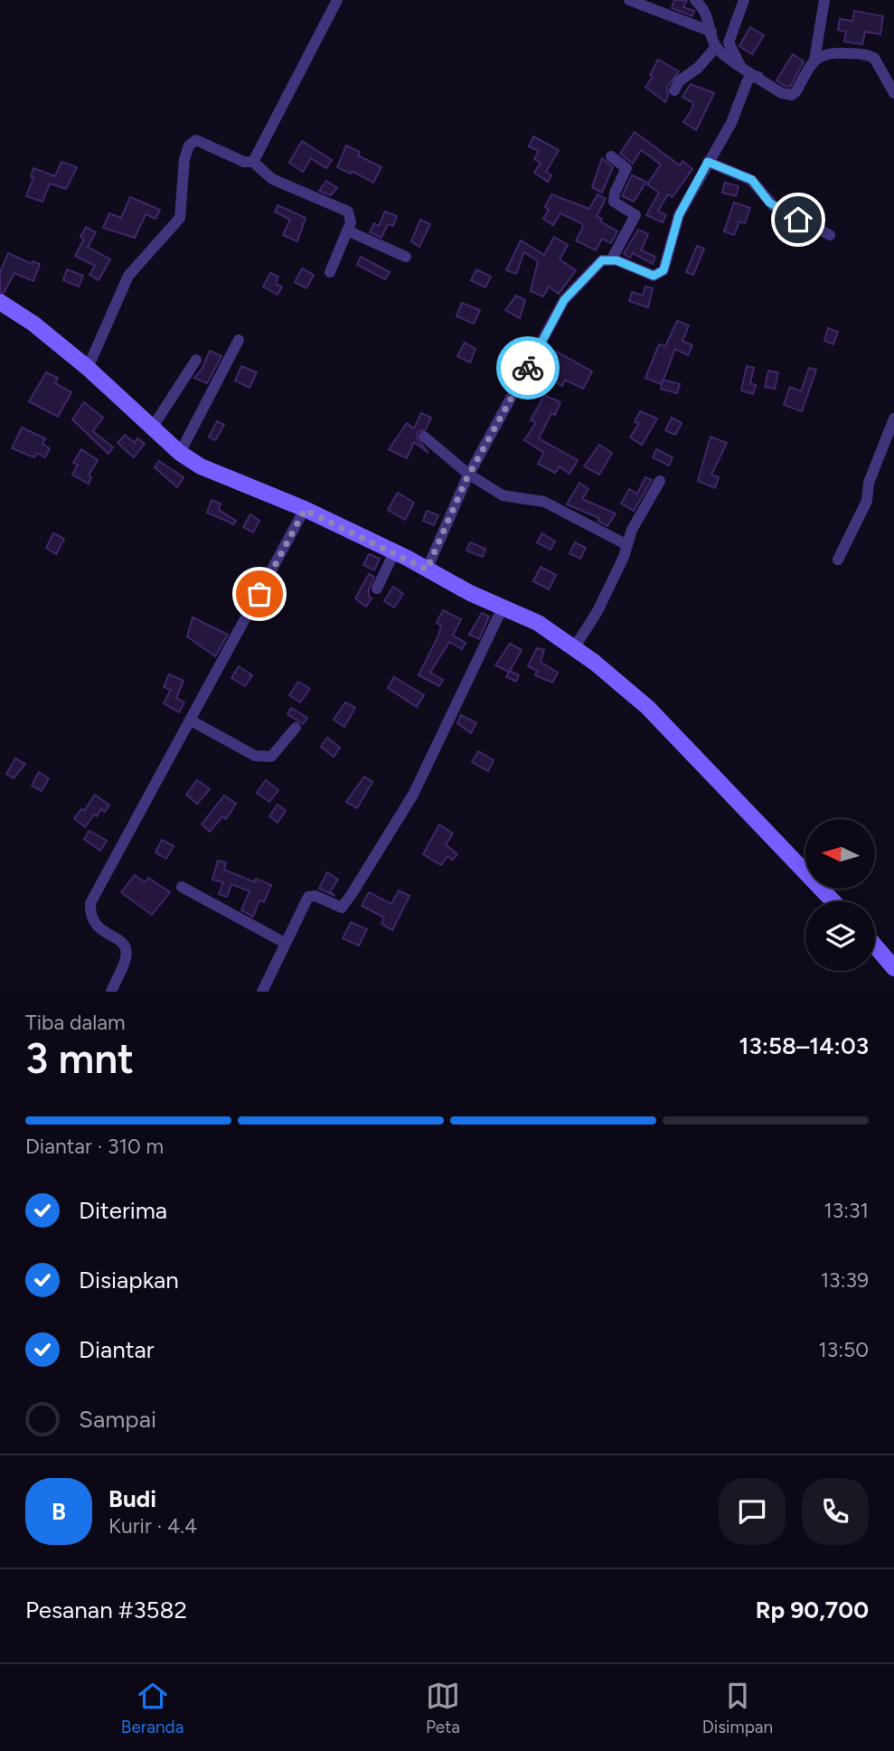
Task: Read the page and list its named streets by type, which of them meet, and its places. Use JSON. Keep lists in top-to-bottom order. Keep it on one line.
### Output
{"north":"left","page":{"heading":["3 mnt","Tiba dalam","13:58–14:03"],"panel":["Budi","Kurir · 4.4","Pesanan #3582","Rp 90,700"],"bar":"Diantar · 310 m","list":[["Diterima","13:31"],["Disiapkan","13:39"],["Diantar","13:50"],"Sampai"],"round":"B","tabs":["Beranda","Peta","Disimpan"]}}
